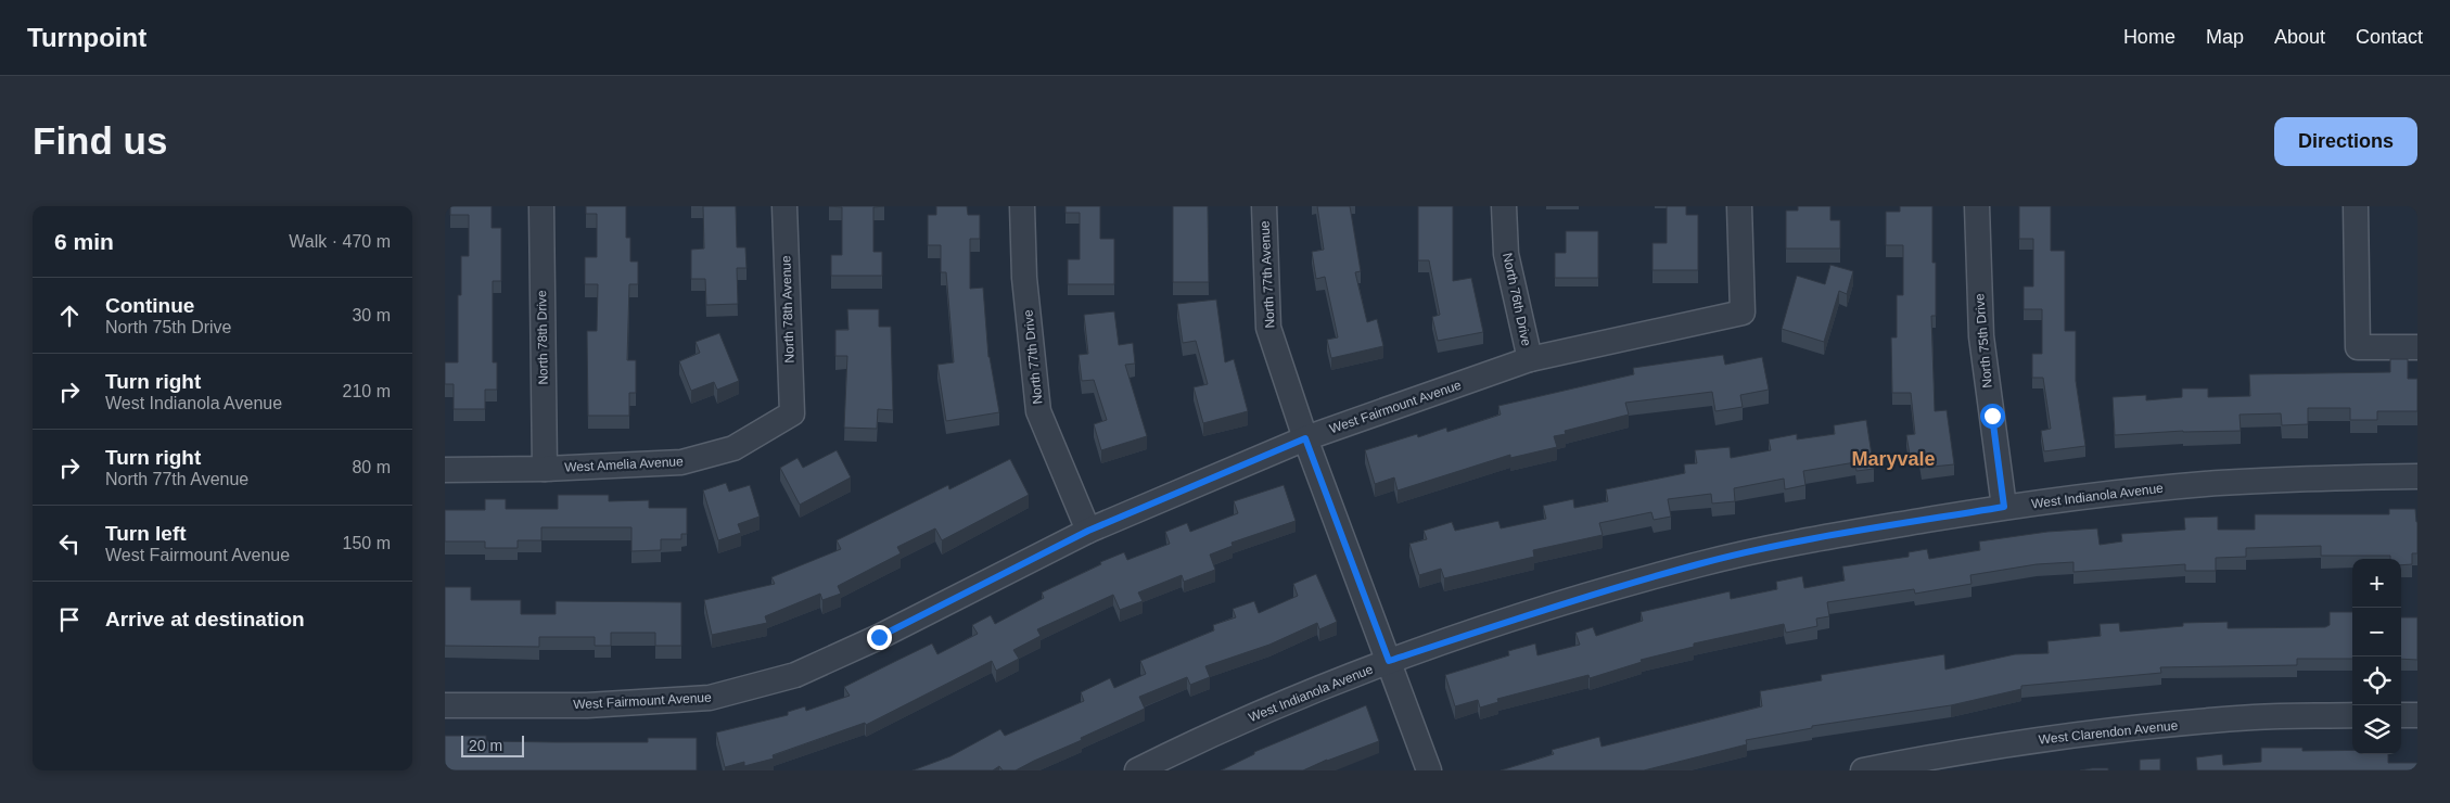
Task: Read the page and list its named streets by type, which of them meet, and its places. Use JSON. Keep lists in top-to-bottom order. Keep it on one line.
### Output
{"streets":{"street":["North 77th Avenue","North 76th Drive","North 78th Avenue","North 78th Drive","North 75th Drive","North 77th Drive","West Fairmount Avenue","West Amelia Avenue","West Indianola Avenue","West Clarendon Avenue"]},"crossings":[["North 77th Avenue","West Fairmount Avenue"],["North 77th Avenue","West Indianola Avenue"],["North 76th Drive","West Fairmount Avenue"],["North 78th Avenue","West Amelia Avenue"],["North 78th Drive","West Amelia Avenue"],["North 75th Drive","West Indianola Avenue"],["North 77th Drive","West Fairmount Avenue"]],"districts":["Maryvale"],"scale_bar":"20 m","page":{"header":"Turnpoint","nav":["Home","Map","About","Contact"],"buttons":"Directions","title":"Find us","heading":["6 min","Walk · 470 m"],"list":[["Continue","North 75th Drive","30 m"],["Turn right","West Indianola Avenue","210 m"],["Turn right","North 77th Avenue","80 m"],["Turn left","West Fairmount Avenue","150 m"],"Arrive at destination"],"map_buttons":["+","−"],"scale":"20 m"}}
